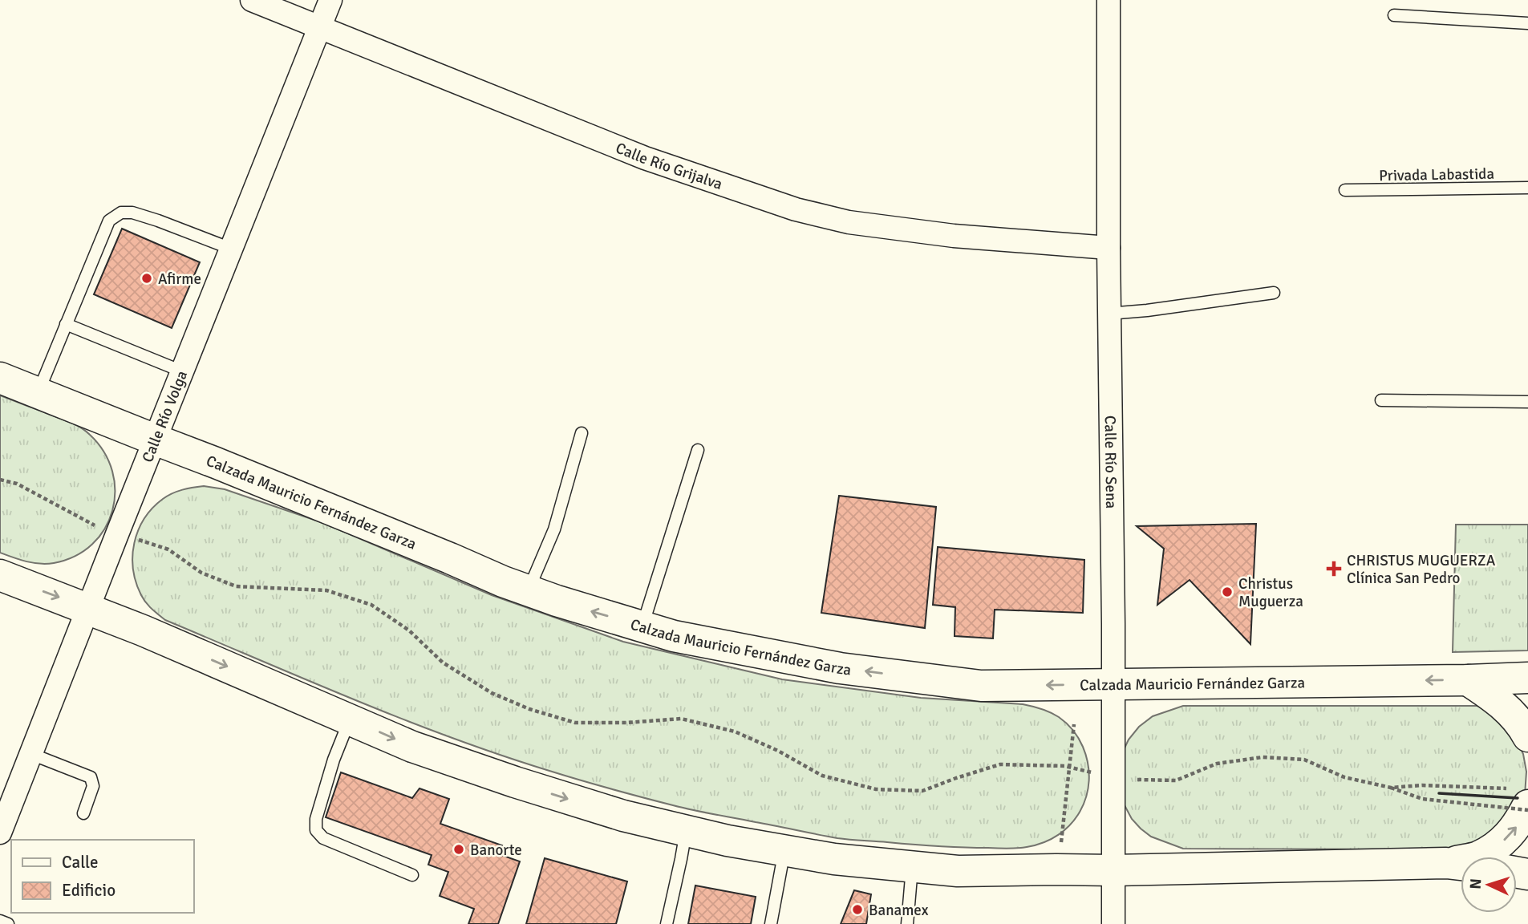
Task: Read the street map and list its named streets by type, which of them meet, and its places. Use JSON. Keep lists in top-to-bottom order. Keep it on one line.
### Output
{"streets":{"main road":["Calzada Mauricio Fernández Garza"],"street":["Calle Río Grijalva","Calle Río Volga","Calle Río Sena"],"lane":["Privada Labastida"]},"crossings":[["Calle Río Grijalva","Calle Río Volga"],["Calle Río Grijalva","Calle Río Sena"],["Calle Río Volga","Calzada Mauricio Fernández Garza"],["Calle Río Sena","Calzada Mauricio Fernández Garza"]],"places":{"other":["Afirme","Christus Muguerza","Banorte","Banamex"],"health":["CHRISTUS MUGUERZA Clínica San Pedro"]},"legend":["Calle","Edificio"],"north":"left"}
